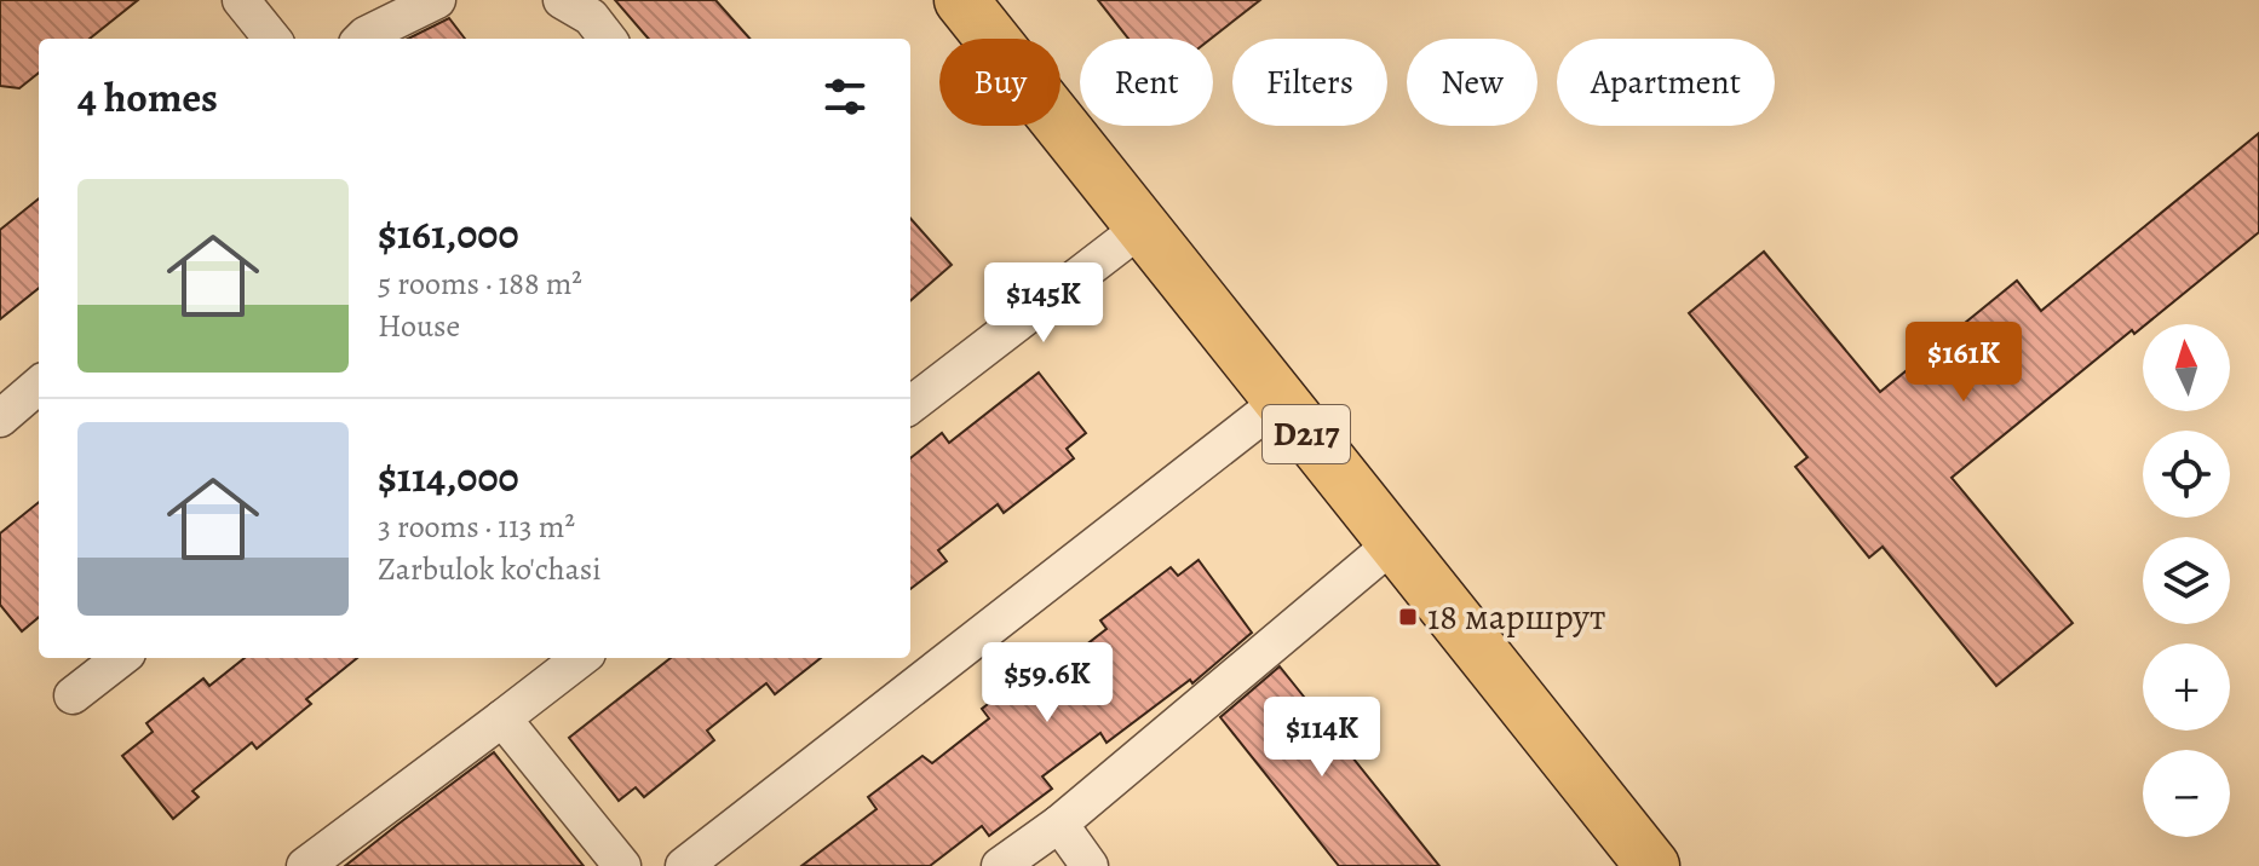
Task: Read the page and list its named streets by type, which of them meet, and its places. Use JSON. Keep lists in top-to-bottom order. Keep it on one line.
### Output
{"streets":{"main road":["D217"]},"places":{"transit":["18 маршрут"]},"north":"top","page":{"chip":["Buy","Rent","Filters","New","Apartment"],"heading":"4 homes","list":[{"name":"$161,000","note":"5 rooms · 188 m² · House"},{"name":"$114,000","note":"3 rooms · 113 m² · Zarbulok ko'chasi"}],"price":["$145K","$161K","$59.6K","$114K"],"map_buttons":["+","−"]}}
